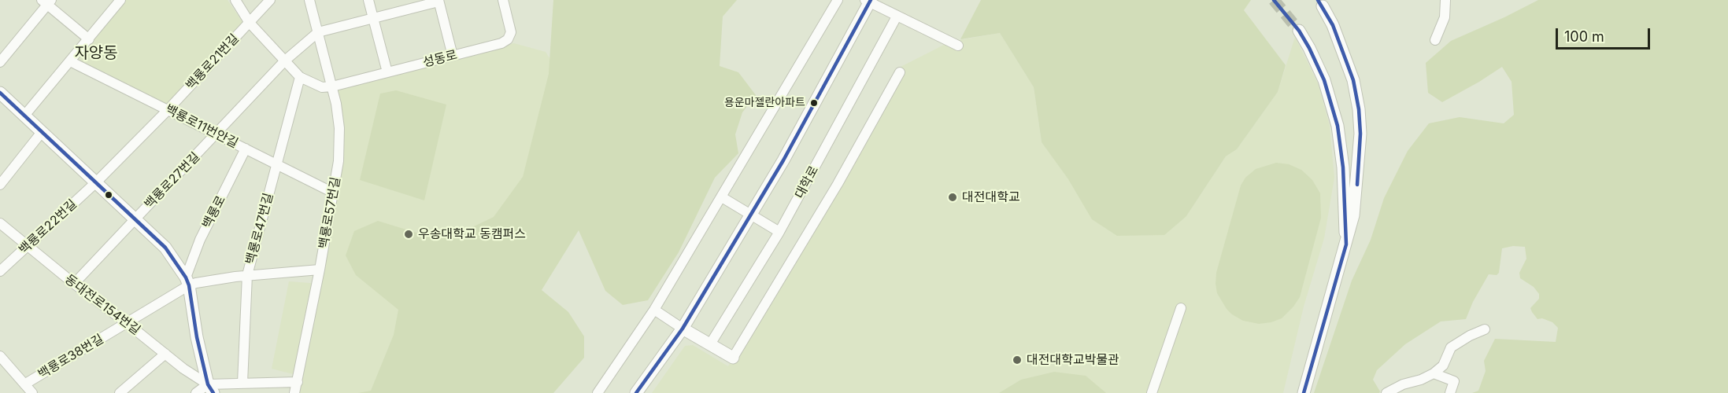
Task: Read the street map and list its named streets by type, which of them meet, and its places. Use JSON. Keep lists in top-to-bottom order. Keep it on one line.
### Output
{"streets":{"main road":["백룡로"],"street":["성동로","백룡로21번길","백룡로11번안길","백룡로27번길","대학로","백룡로57번길","백룡로22번길","백룡로47번길","동대전로154번길","백룡로38번길"]},"crossings":[["성동로","백룡로21번길"],["성동로","백룡로57번길"],["백룡로21번길","백룡로11번안길"],["백룡로21번길","백룡로27번길"],["백룡로21번길","백룡로"],["백룡로21번길","백룡로57번길"],["백룡로21번길","백룡로22번길"],["백룡로21번길","백룡로47번길"],["백룡로11번안길","백룡로27번길"],["백룡로11번안길","백룡로"],["백룡로11번안길","백룡로57번길"],["백룡로11번안길","백룡로47번길"],["백룡로27번길","백룡로"],["백룡로27번길","백룡로57번길"],["백룡로","백룡로22번길"],["백룡로","동대전로154번길"],["백룡로","백룡로38번길"],["백룡로22번길","동대전로154번길"],["동대전로154번길","백룡로38번길"]],"districts":["자양동"],"places":["용운마젤란아파트","대전대학교","우송대학교 동캠퍼스","대전대학교박물관"],"scale_bar":"100 m"}
